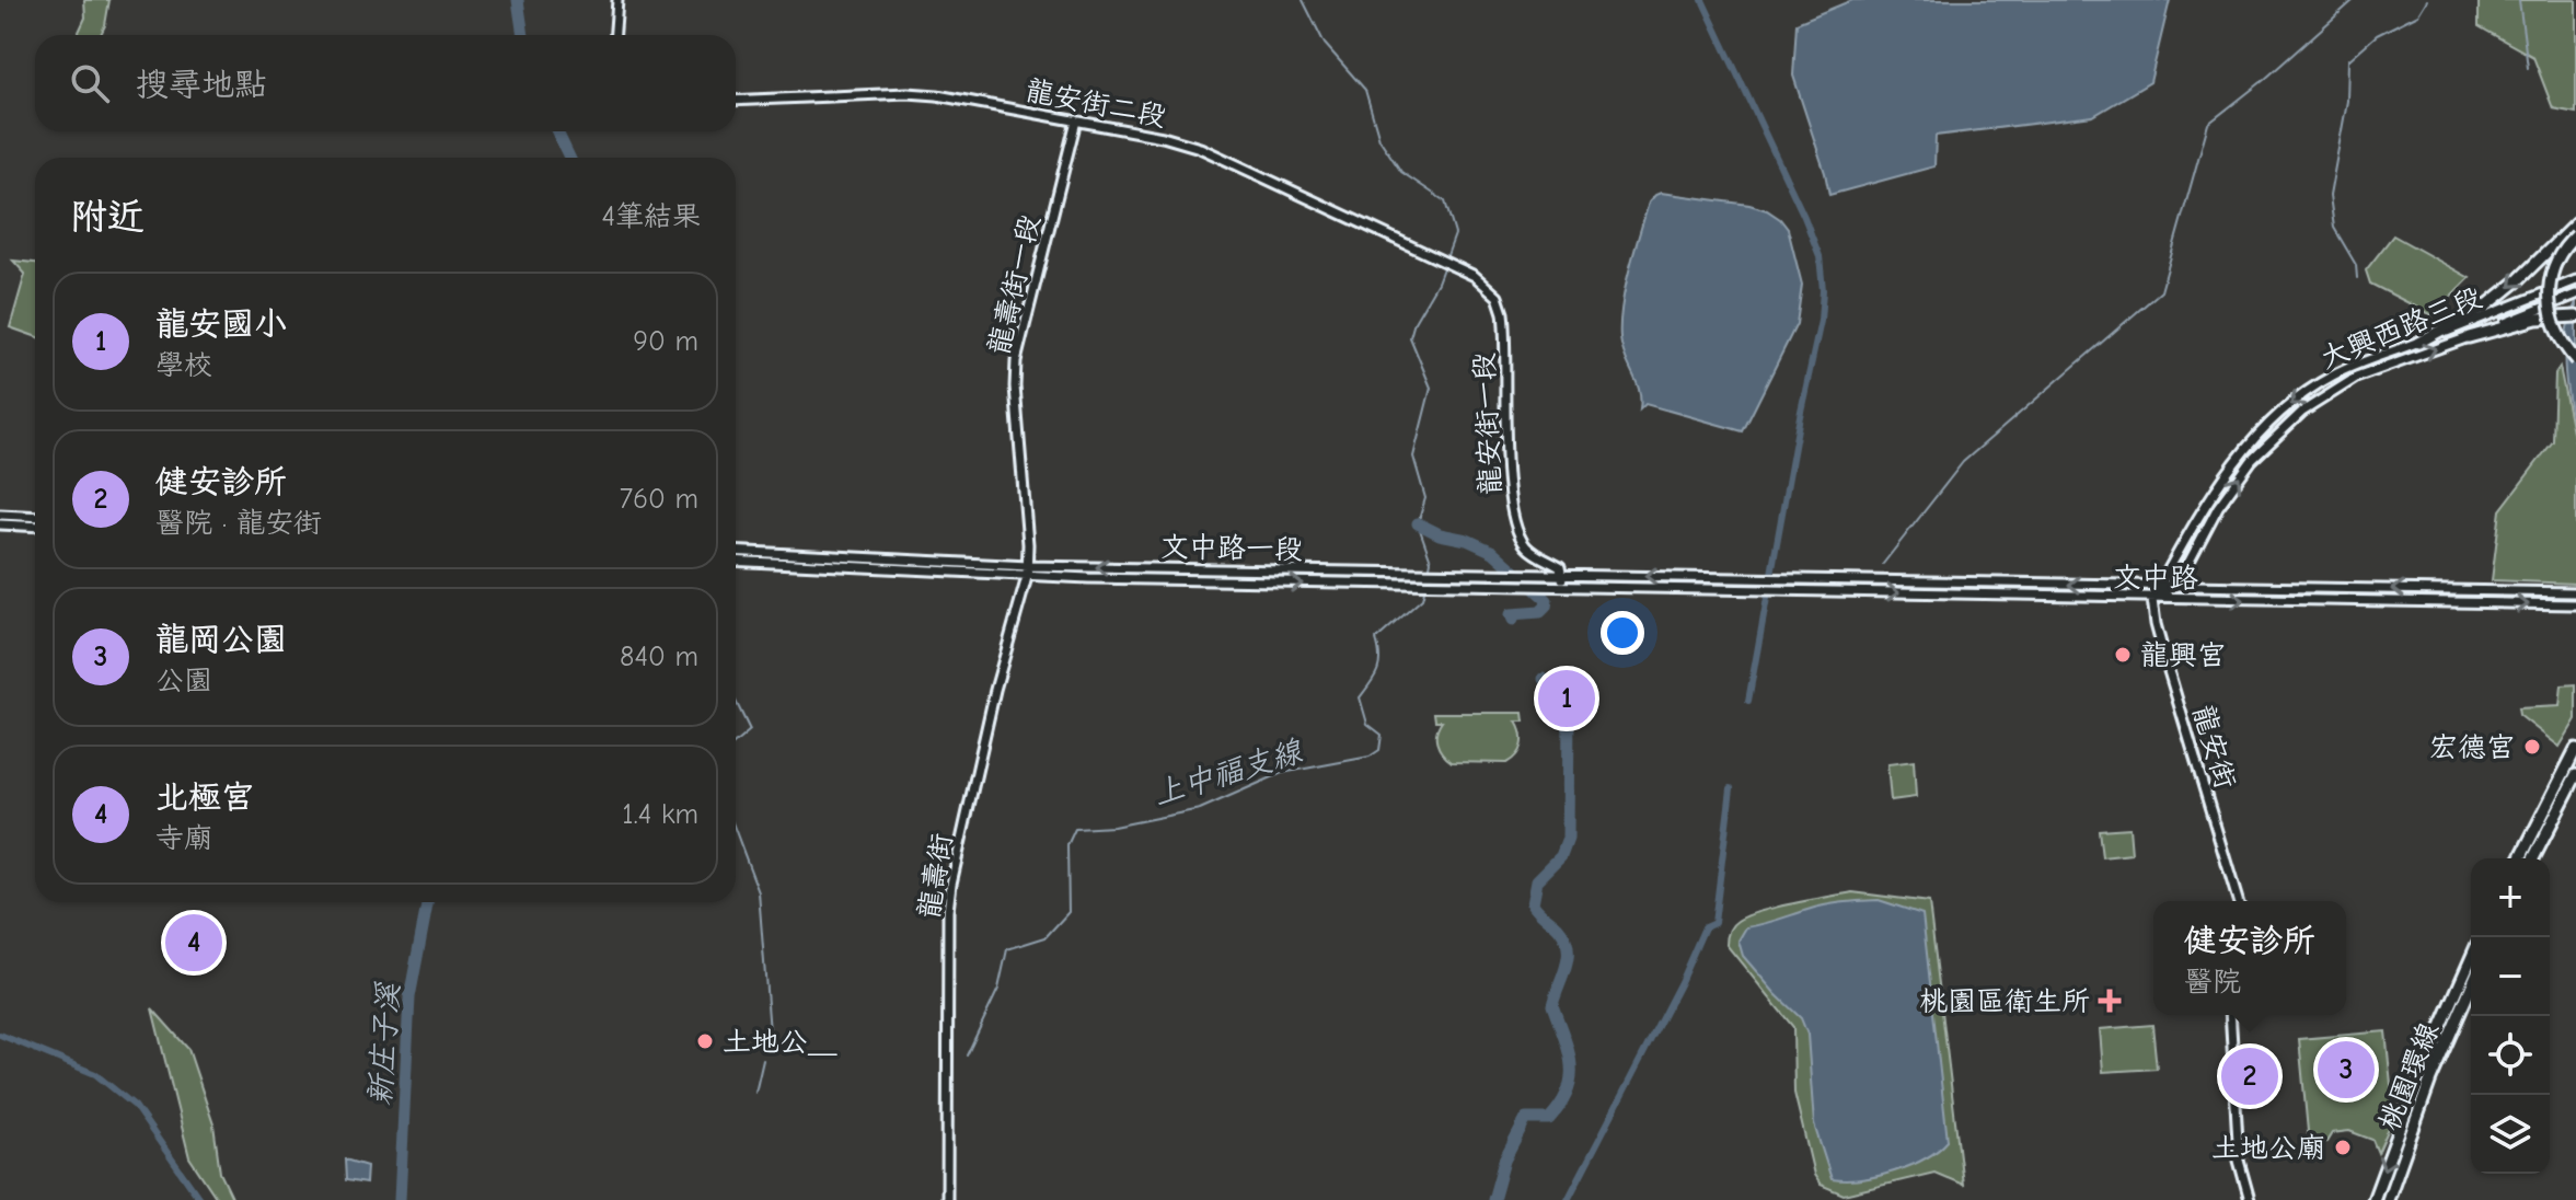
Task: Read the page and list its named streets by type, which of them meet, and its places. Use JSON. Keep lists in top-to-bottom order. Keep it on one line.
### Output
{"streets":{"highway":["桃園環線"],"street":["龍安街二段","龍壽街一段","大興西路三段","龍安街一段","文中路一段","文中路","龍安街","龍壽街"]},"crossings":[["龍安街二段","龍壽街一段"],["龍安街二段","龍安街一段"],["龍壽街一段","文中路一段"],["龍壽街一段","龍壽街"],["大興西路三段","文中路"],["大興西路三段","龍安街"],["龍安街一段","文中路一段"],["文中路一段","文中路"],["文中路一段","龍壽街"],["文中路","龍安街"]],"water":["上中福支線","新庄子溪"],"places":{"other":["龍興宮","宏德宮","土地公＿","土地公廟"],"health":["桃園區衛生所"]},"page":{"search":"搜尋地點","heading":["附近","4筆結果"],"list":[{"mark":"1","name":"龍安國小","note":"學校","value":"90 m"},{"mark":"2","name":"健安診所","note":"醫院 · 龍安街","value":"760 m"},{"mark":"3","name":"龍岡公園","note":"公園","value":"840 m"},{"mark":"4","name":"北極宮","note":"寺廟","value":"1.4 km"}],"pins":["1","4","3","2"],"map_buttons":["+","−"],"popup":["健安診所","醫院"]}}
